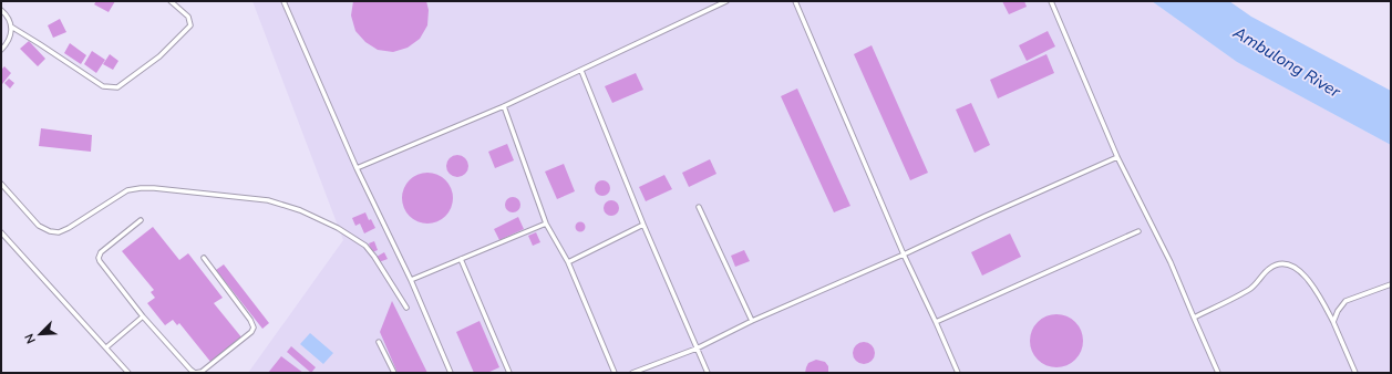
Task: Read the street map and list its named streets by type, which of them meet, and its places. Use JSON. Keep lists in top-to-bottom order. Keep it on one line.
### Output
{"water":["Ambulong River"],"north":"bottom left"}
